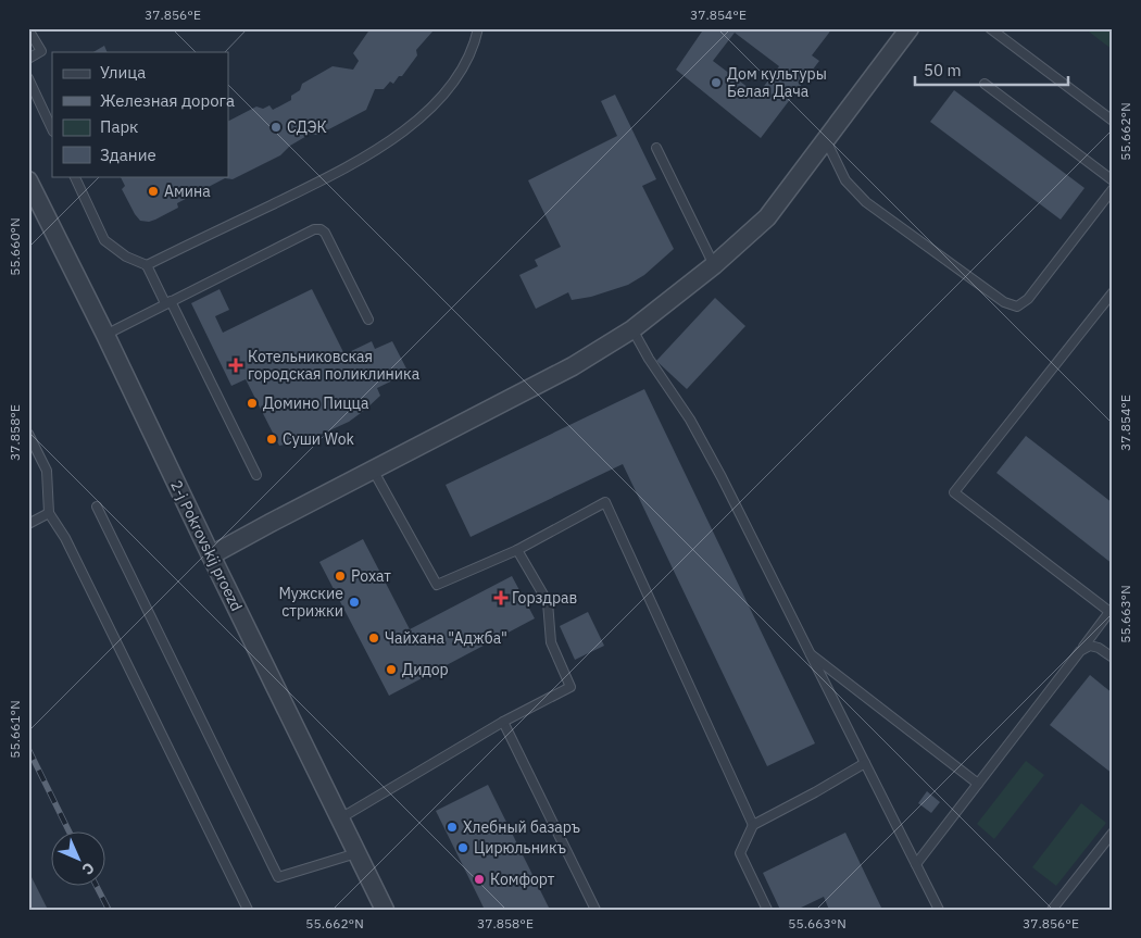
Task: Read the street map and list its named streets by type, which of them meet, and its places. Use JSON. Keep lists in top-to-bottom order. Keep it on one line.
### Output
{"streets":{"street":["2-j Pokrovskij proezd"]},"places":{"other":["Дом культуры Белая Дача","СДЭК","Амина","Домино Пицца","Суши Wok","Рохат","Мужские стрижки","Чайхана \"Аджба\"","Дидор","Хлебный базаръ","Цирюльникъ","Комфорт"],"health":["Котельниковская городская поликлиника","Горздрав"]},"legend":["Улица","Железная дорога","Парк","Здание"],"scale_bar":"50 m","north":"bottom right","coordinates":["37.856°E","37.854°E","55.662°N","55.660°N","37.858°E","55.663°N","55.661°N"]}
